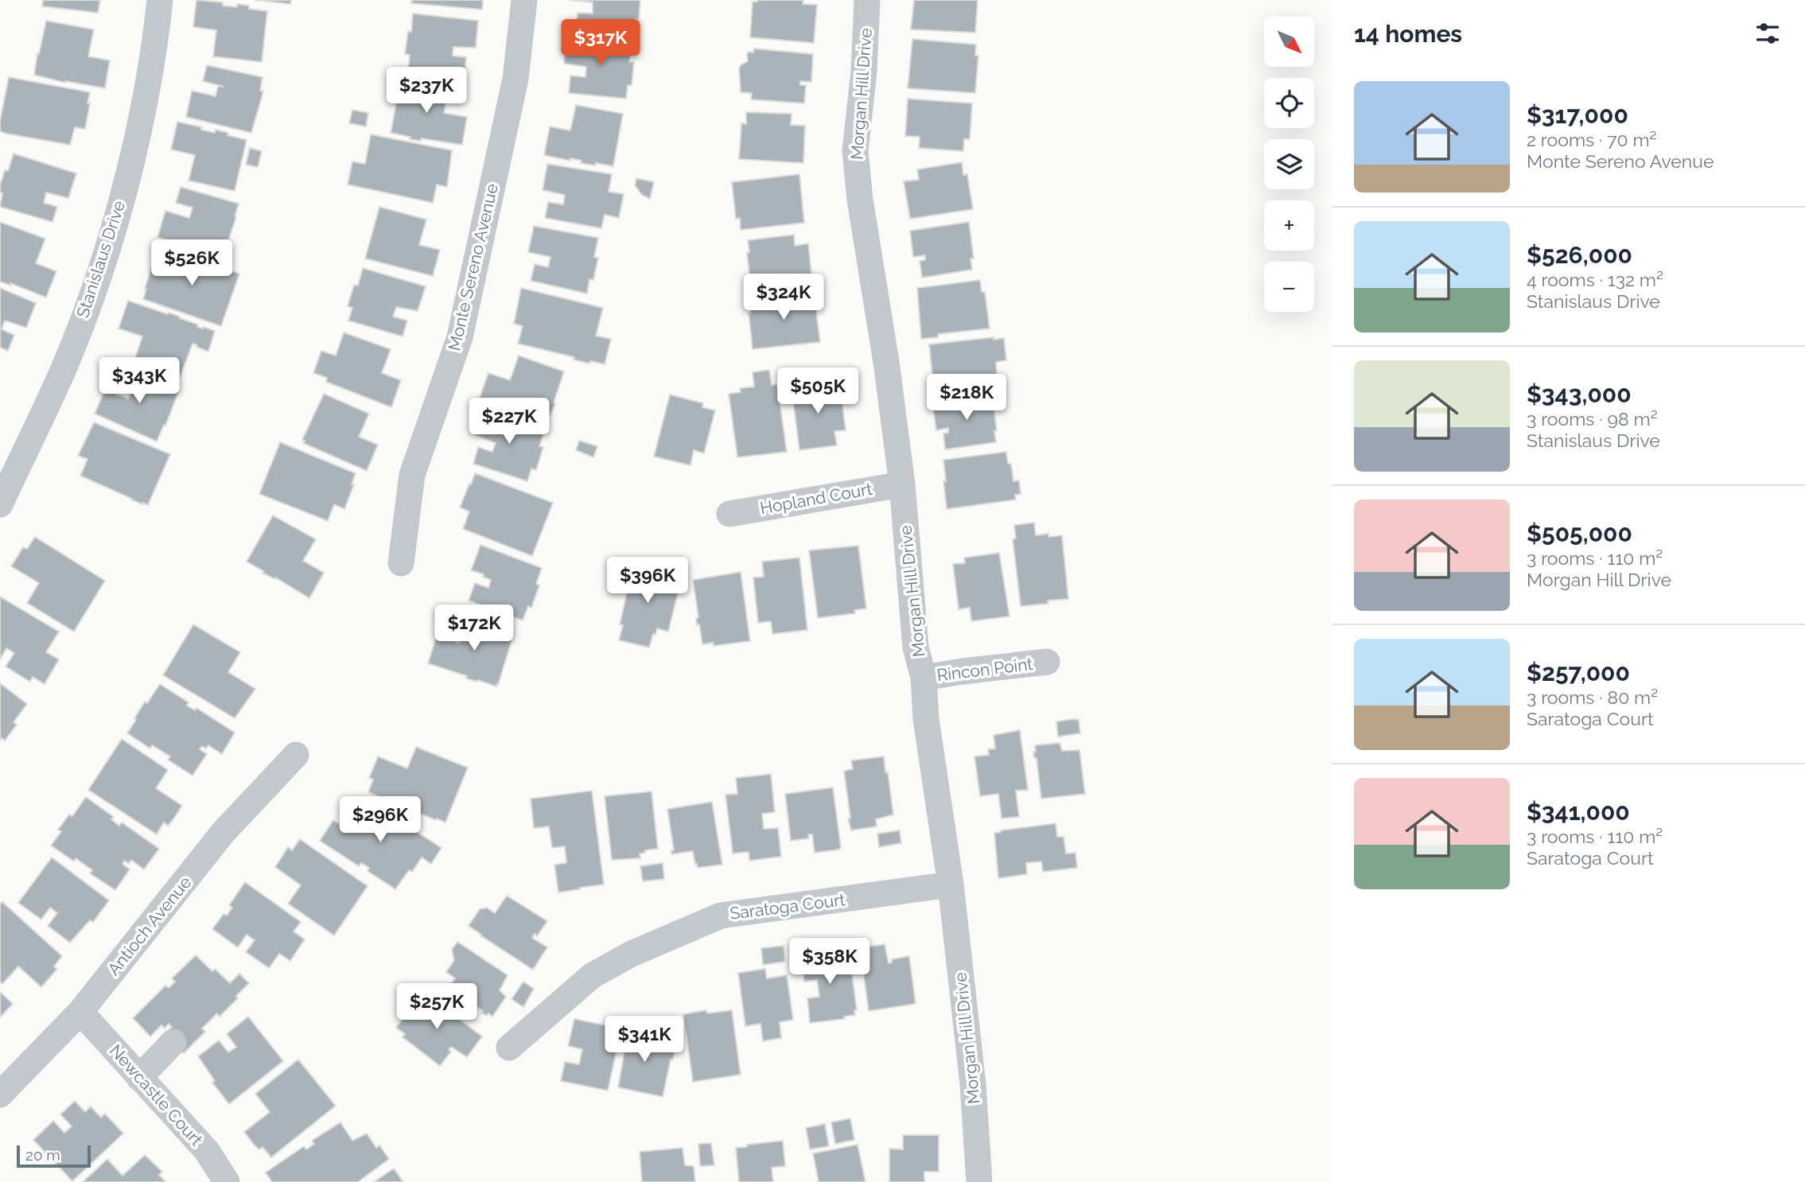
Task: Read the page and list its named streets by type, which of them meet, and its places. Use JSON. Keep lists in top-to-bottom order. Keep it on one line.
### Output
{"streets":{"street":["Morgan Hill Drive","Stanislaus Drive","Monte Sereno Avenue","Hopland Court","Rincon Point","Saratoga Court","Antioch Avenue","Newcastle Court"]},"crossings":[["Morgan Hill Drive","Hopland Court"],["Morgan Hill Drive","Rincon Point"],["Morgan Hill Drive","Saratoga Court"],["Antioch Avenue","Newcastle Court"]],"scale_bar":"20 m","north":"bottom right","page":{"heading":"14 homes","map_buttons":["+","−"],"price":["$317K","$237K","$526K","$324K","$343K","$505K","$218K","$227K","$396K","$172K","$296K","$358K","$257K","$341K"],"list":[{"name":"$317,000","note":"2 rooms · 70 m² · Monte Sereno Avenue"},{"name":"$526,000","note":"4 rooms · 132 m² · Stanislaus Drive"},{"name":"$343,000","note":"3 rooms · 98 m² · Stanislaus Drive"},{"name":"$505,000","note":"3 rooms · 110 m² · Morgan Hill Drive"},{"name":"$257,000","note":"3 rooms · 80 m² · Saratoga Court"},{"name":"$341,000","note":"3 rooms · 110 m² · Saratoga Court"}],"scale":"20 m"}}
